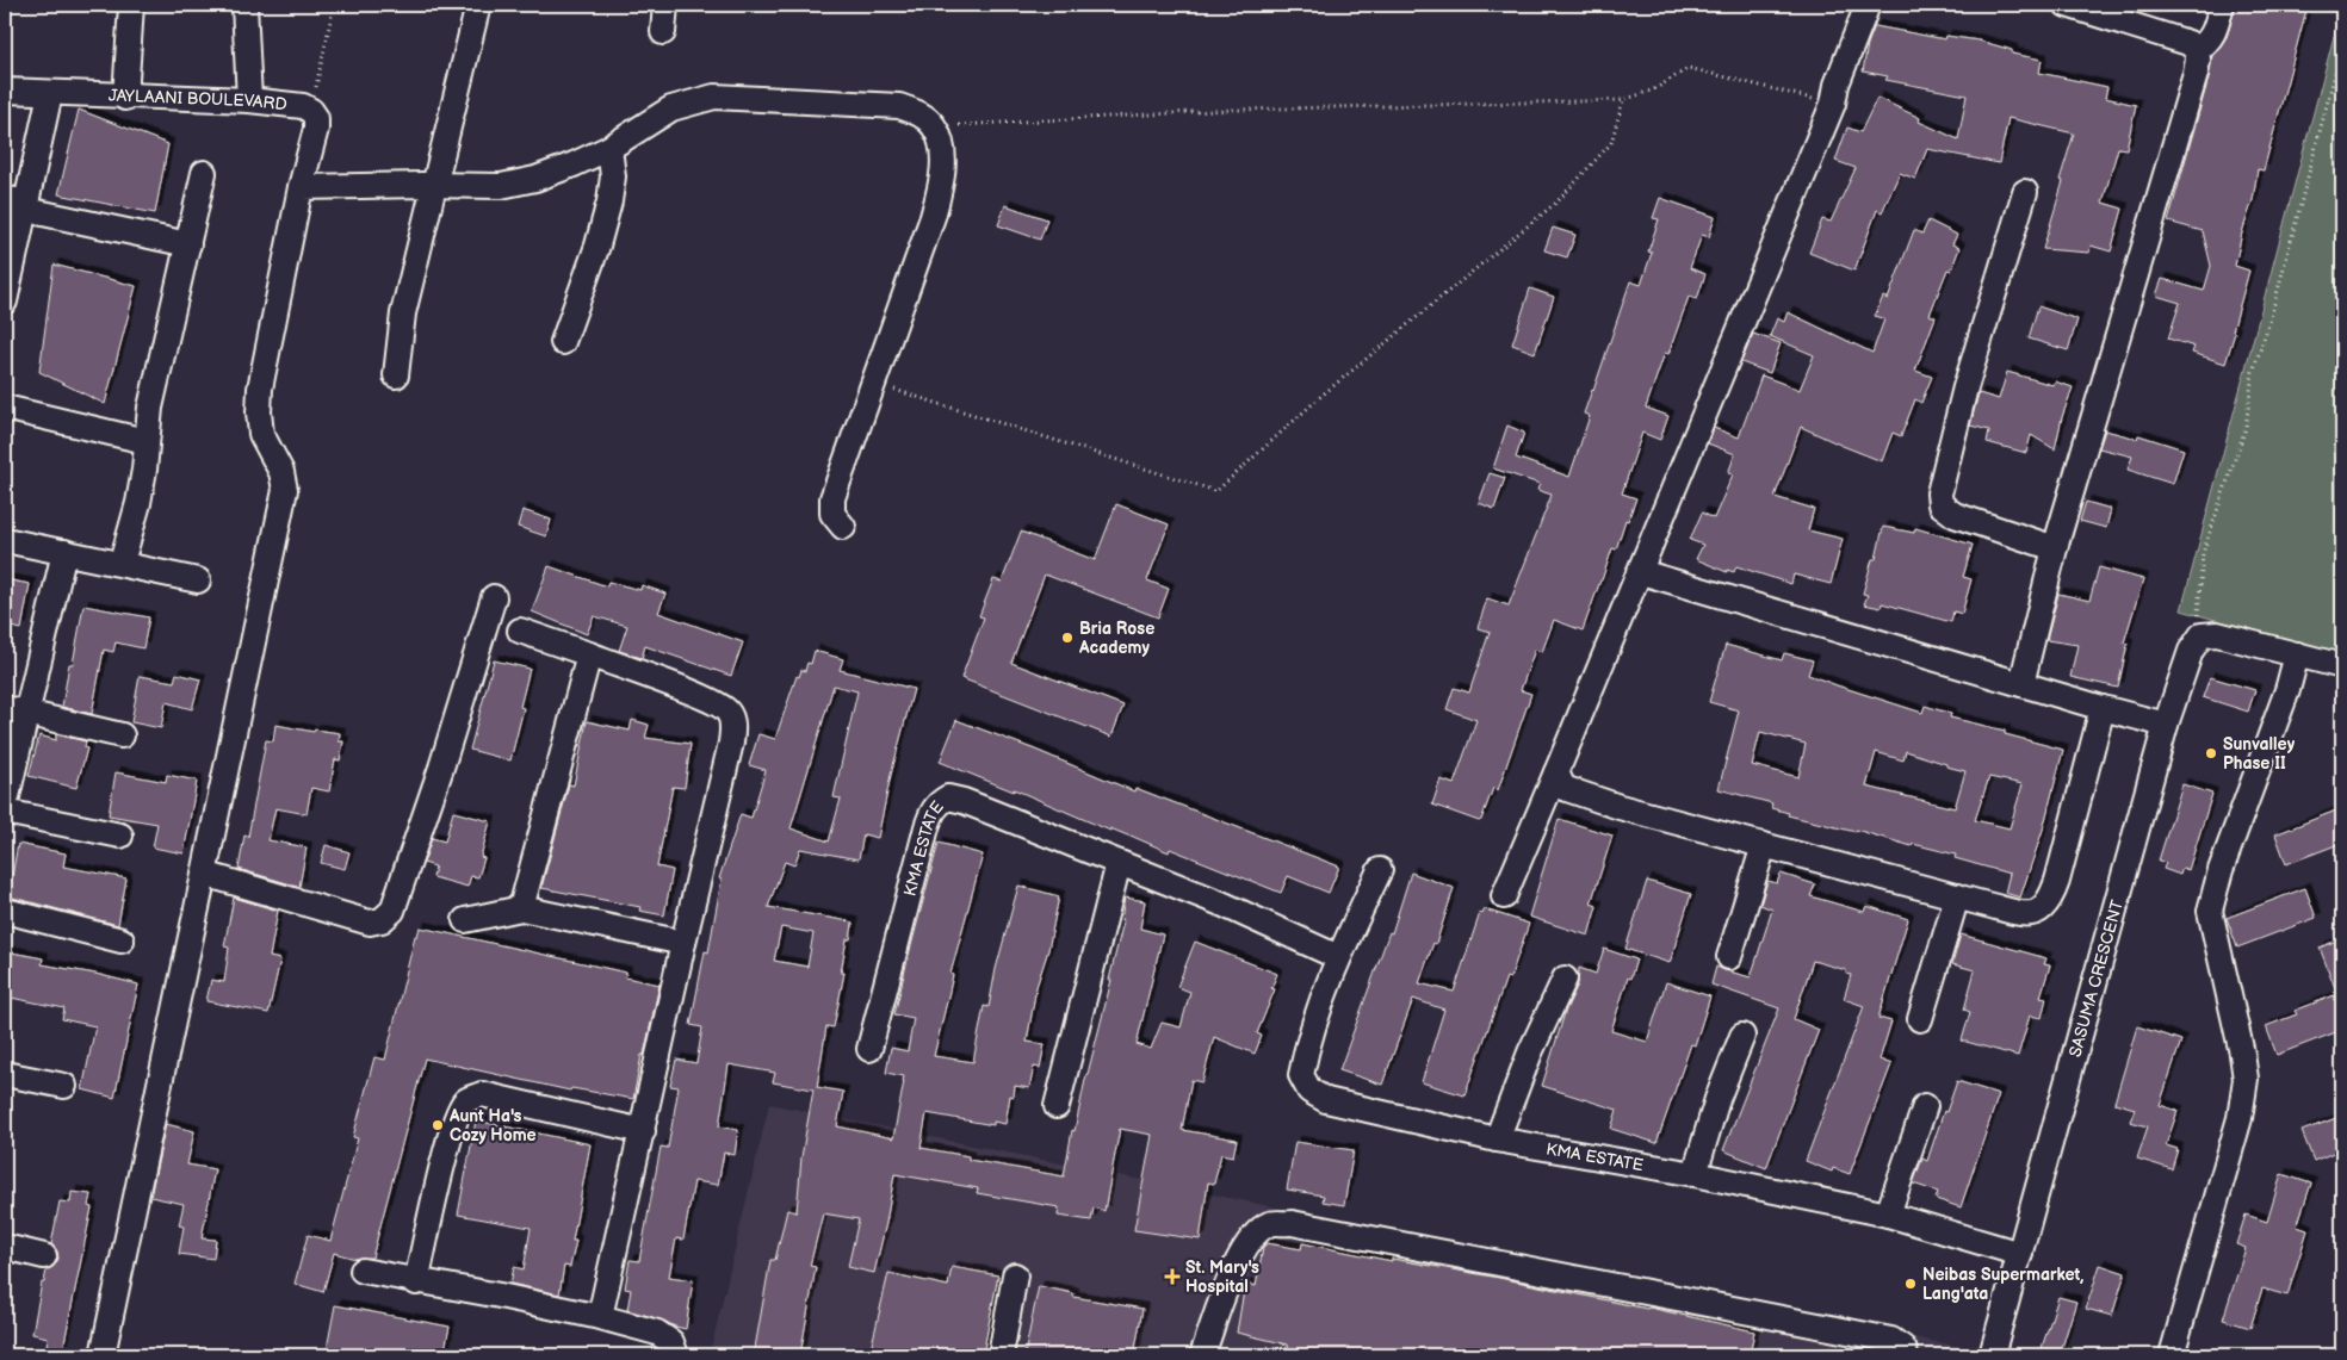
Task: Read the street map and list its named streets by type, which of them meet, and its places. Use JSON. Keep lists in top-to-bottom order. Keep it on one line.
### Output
{"streets":{"street":["JAYLAANI BOULEVARD","KMA ESTATE","SASUMA CRESCENT"]},"crossings":[["KMA ESTATE","SASUMA CRESCENT"]],"places":{"other":["Bria Rose Academy","Sunvalley Phase II","Aunt Ha's Cozy Home","Neibas Supermarket, Lang'ata"],"health":["St. Mary's Hospital"]}}
